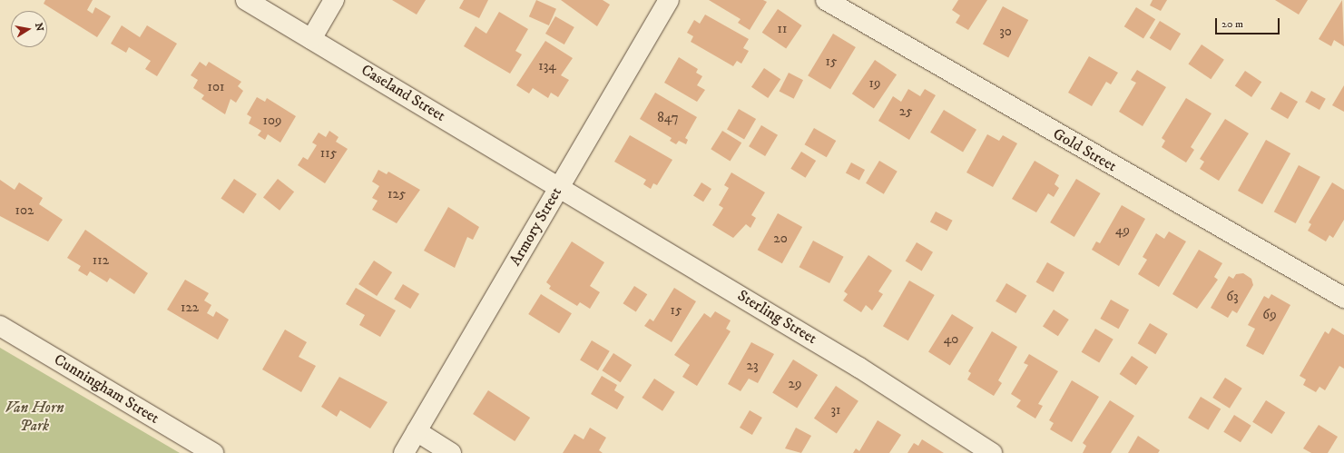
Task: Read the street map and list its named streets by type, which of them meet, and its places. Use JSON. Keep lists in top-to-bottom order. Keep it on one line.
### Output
{"streets":{"street":["Caseland Street","Gold Street","Armory Street","Sterling Street","Cunningham Street"]},"crossings":[["Caseland Street","Armory Street"],["Caseland Street","Sterling Street"],["Armory Street","Sterling Street"]],"parks":["Van Horn Park"],"house_numbers":["11","30","15","134","19","101","25","847","109","115","125","102","49","20","112","63","122","15","69","40","23","29","31"],"scale_bar":"20 m","north":"right"}
